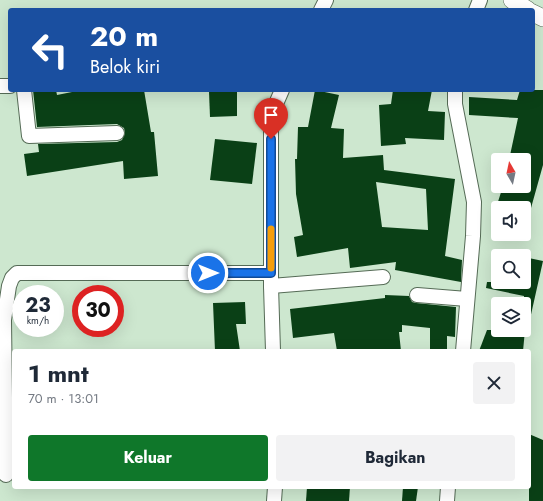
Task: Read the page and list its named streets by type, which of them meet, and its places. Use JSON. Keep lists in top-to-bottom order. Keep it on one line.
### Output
{"north":"top","page":{"turn":["20 m","Belok kiri"],"speed":"23 km/h","limit":"30","heading":["1 mnt","70 m · 13:01"],"buttons":["Keluar","Bagikan"]}}
